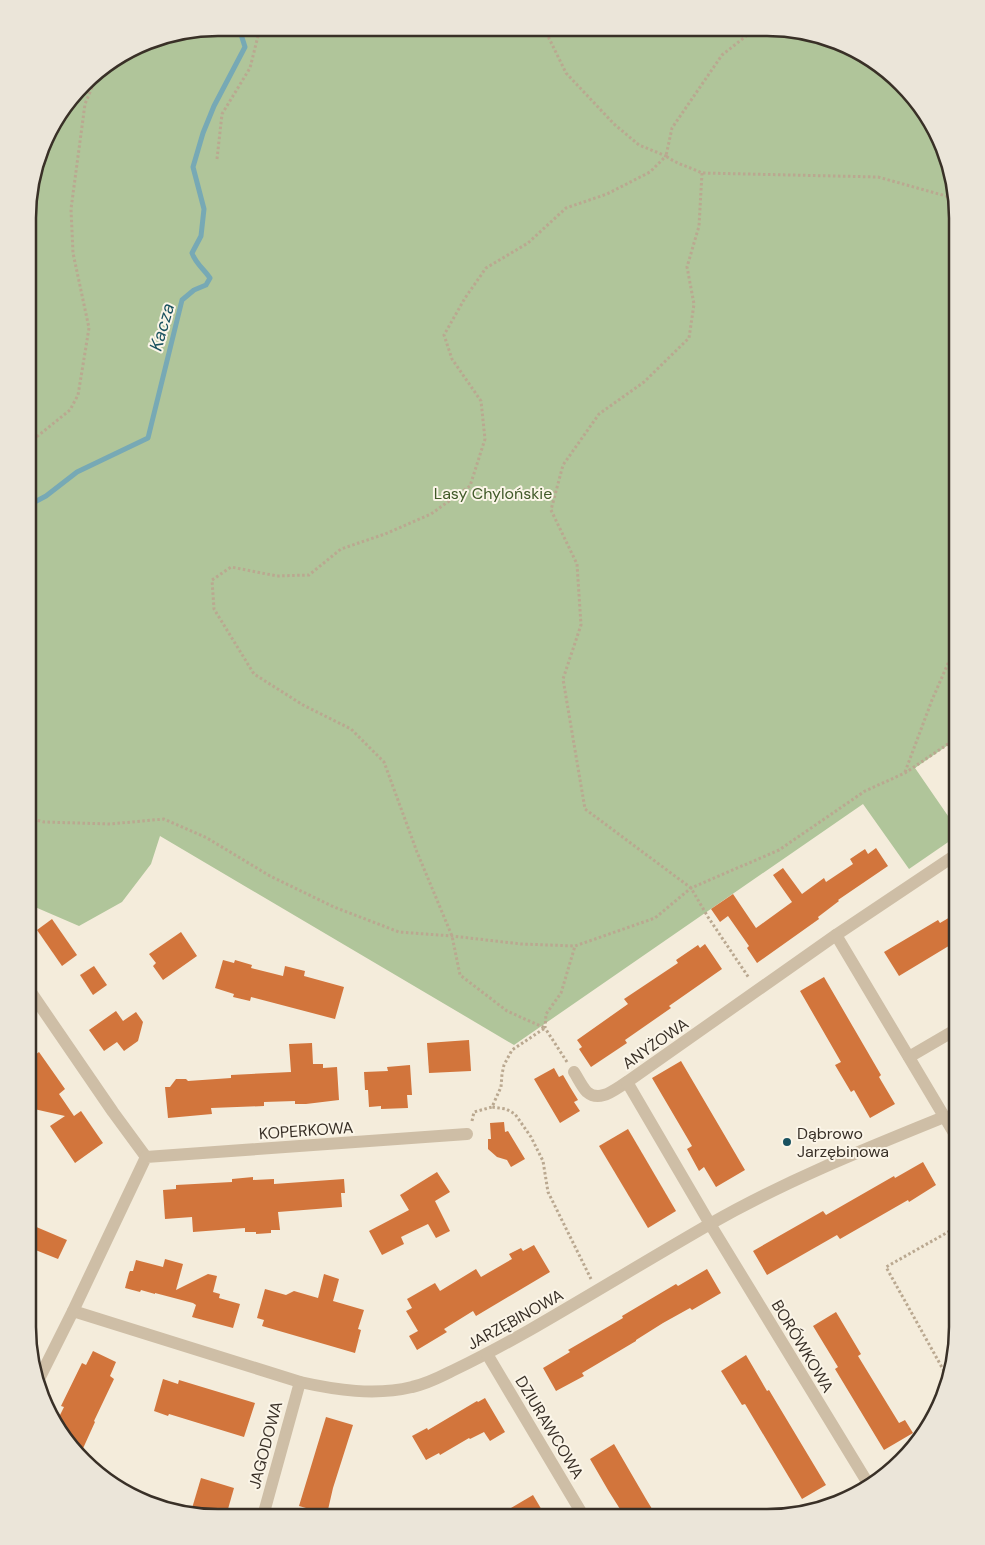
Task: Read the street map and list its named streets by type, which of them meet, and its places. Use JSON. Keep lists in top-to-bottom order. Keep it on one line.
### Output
{"streets":{"street":["ANYŻOWA","KOPERKOWA","JARZĘBINOWA","BORÓWKOWA","DZIURAWCOWA","JAGODOWA"]},"crossings":[["ANYŻOWA","JARZĘBINOWA"],["ANYŻOWA","BORÓWKOWA"],["JARZĘBINOWA","BORÓWKOWA"],["JARZĘBINOWA","DZIURAWCOWA"],["JARZĘBINOWA","JAGODOWA"]],"water":["Kacza"],"parks":["Lasy Chylońskie"],"places":["Dąbrowo Jarzębinowa"]}
